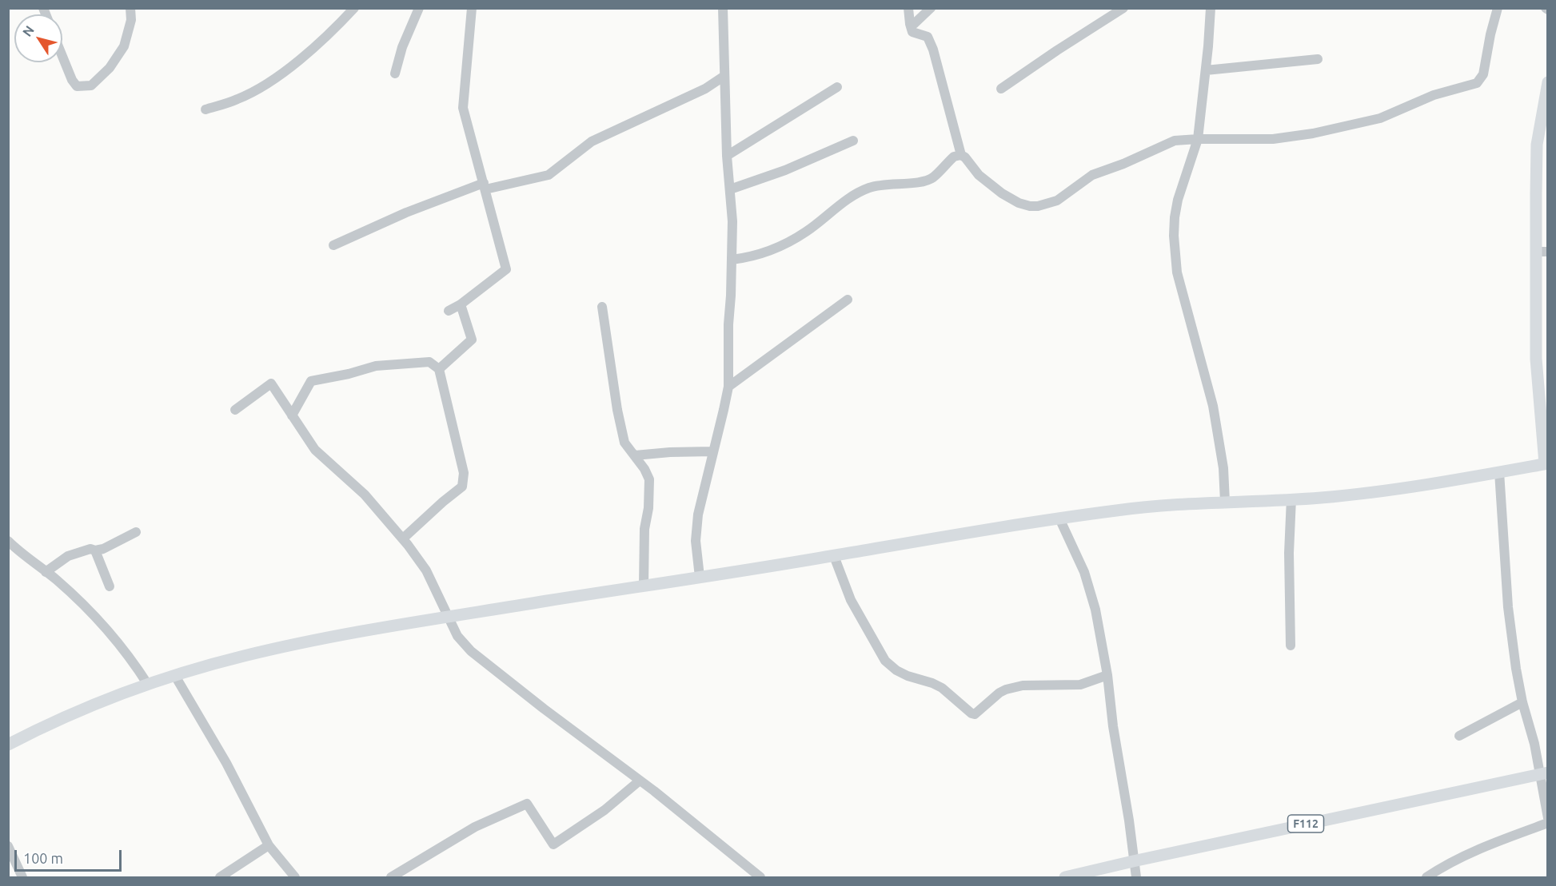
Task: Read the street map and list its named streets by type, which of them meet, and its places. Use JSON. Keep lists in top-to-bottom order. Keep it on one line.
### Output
{"streets":{"main road":["F112"]},"scale_bar":"100 m","north":"top left"}
